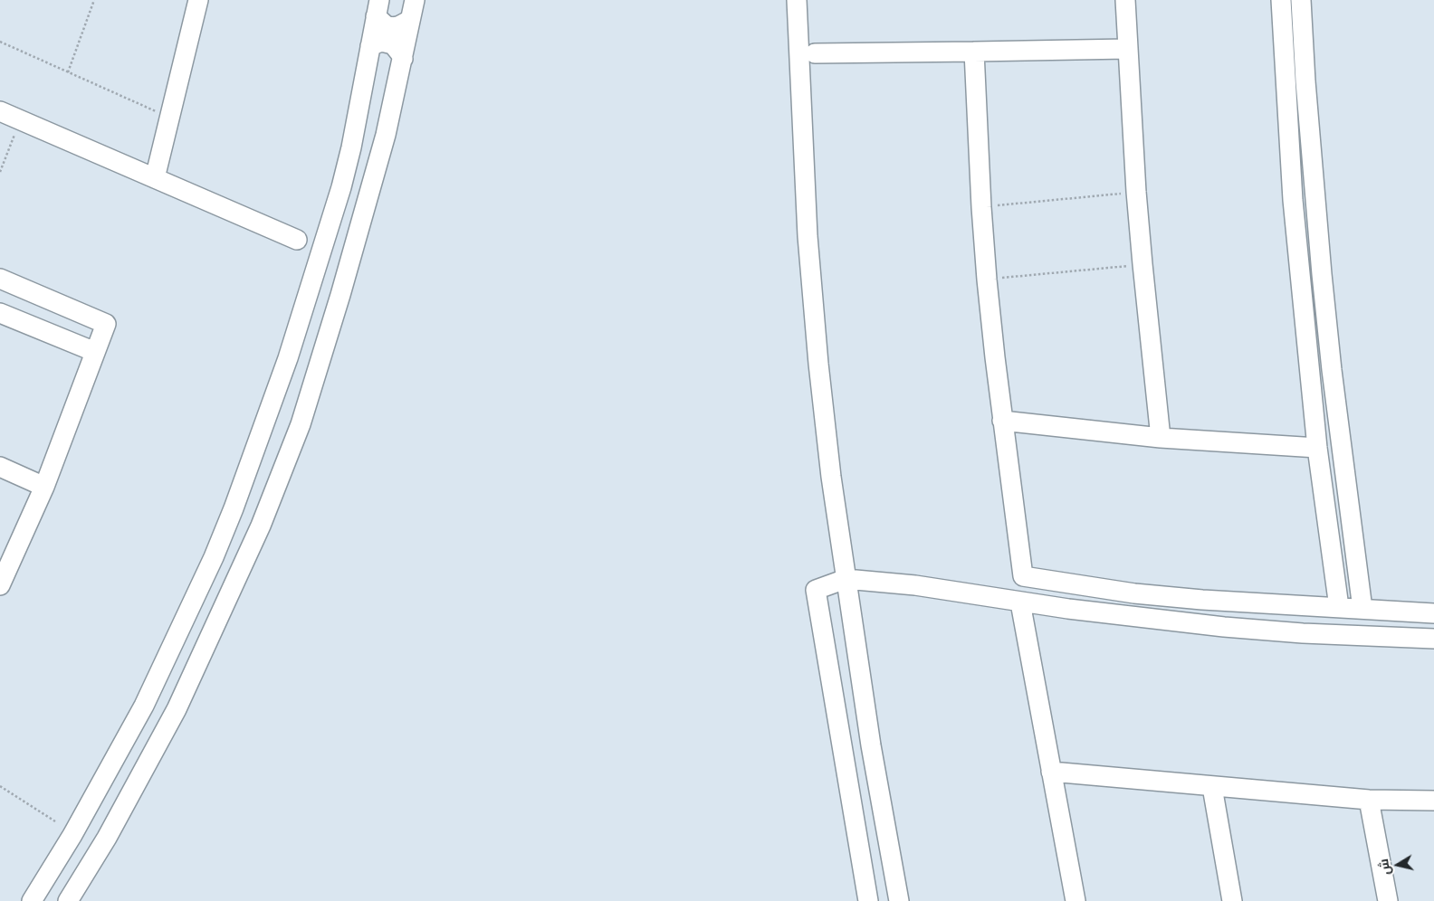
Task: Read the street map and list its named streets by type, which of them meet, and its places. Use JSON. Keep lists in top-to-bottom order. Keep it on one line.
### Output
{"north":"left"}
